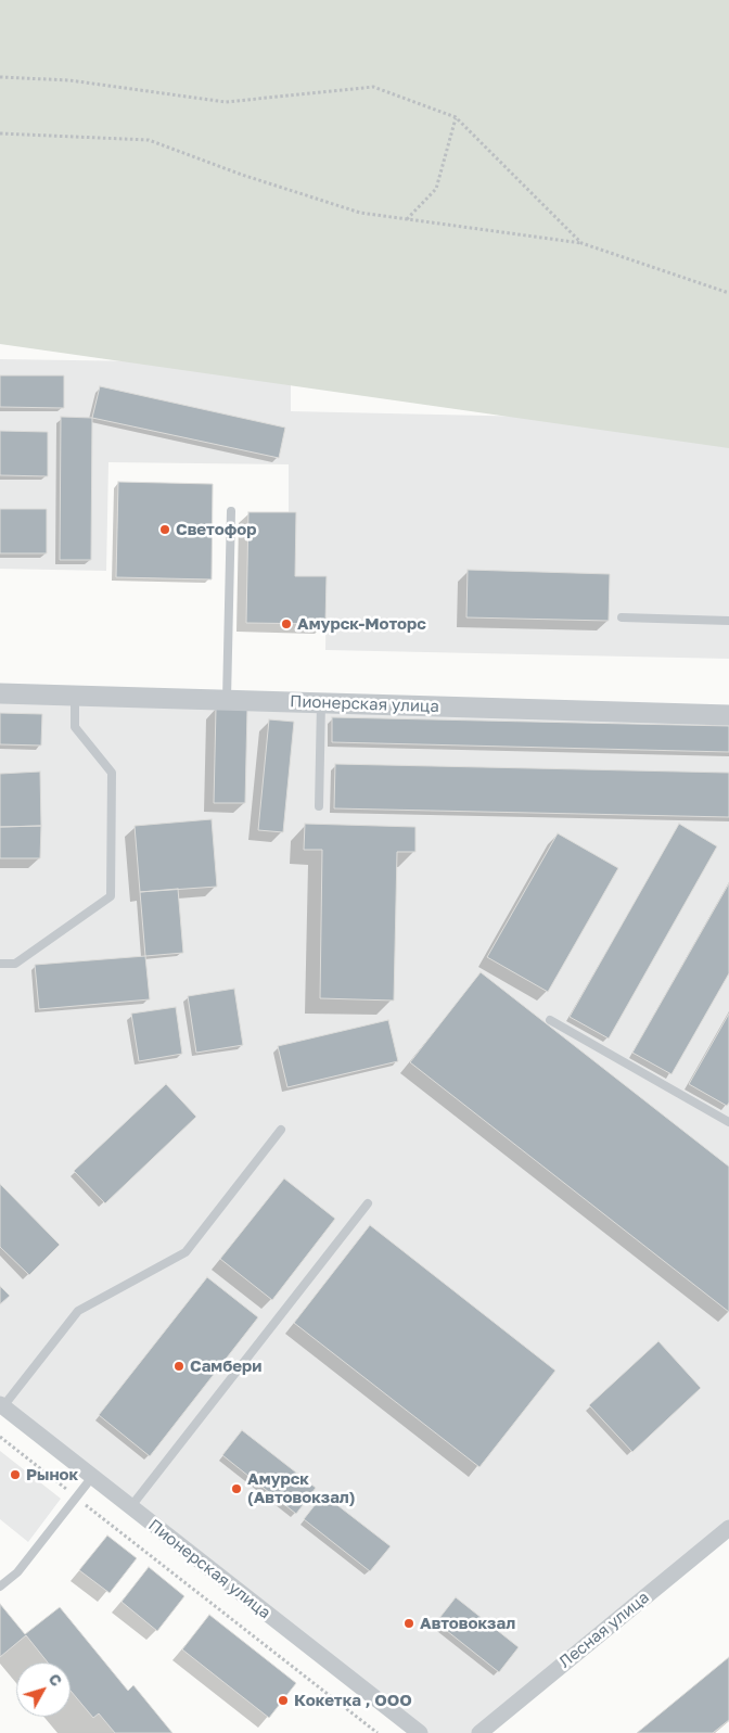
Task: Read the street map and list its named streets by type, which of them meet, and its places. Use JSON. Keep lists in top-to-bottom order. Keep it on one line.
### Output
{"streets":{"street":["Пионерская улица","Лесная улица"]},"places":["Светофор","Амурск-Моторс","Самбери","Рынок","Амурск (Автовокзал)","Автовокзал","Кокетка , ООО"],"north":"top right"}
